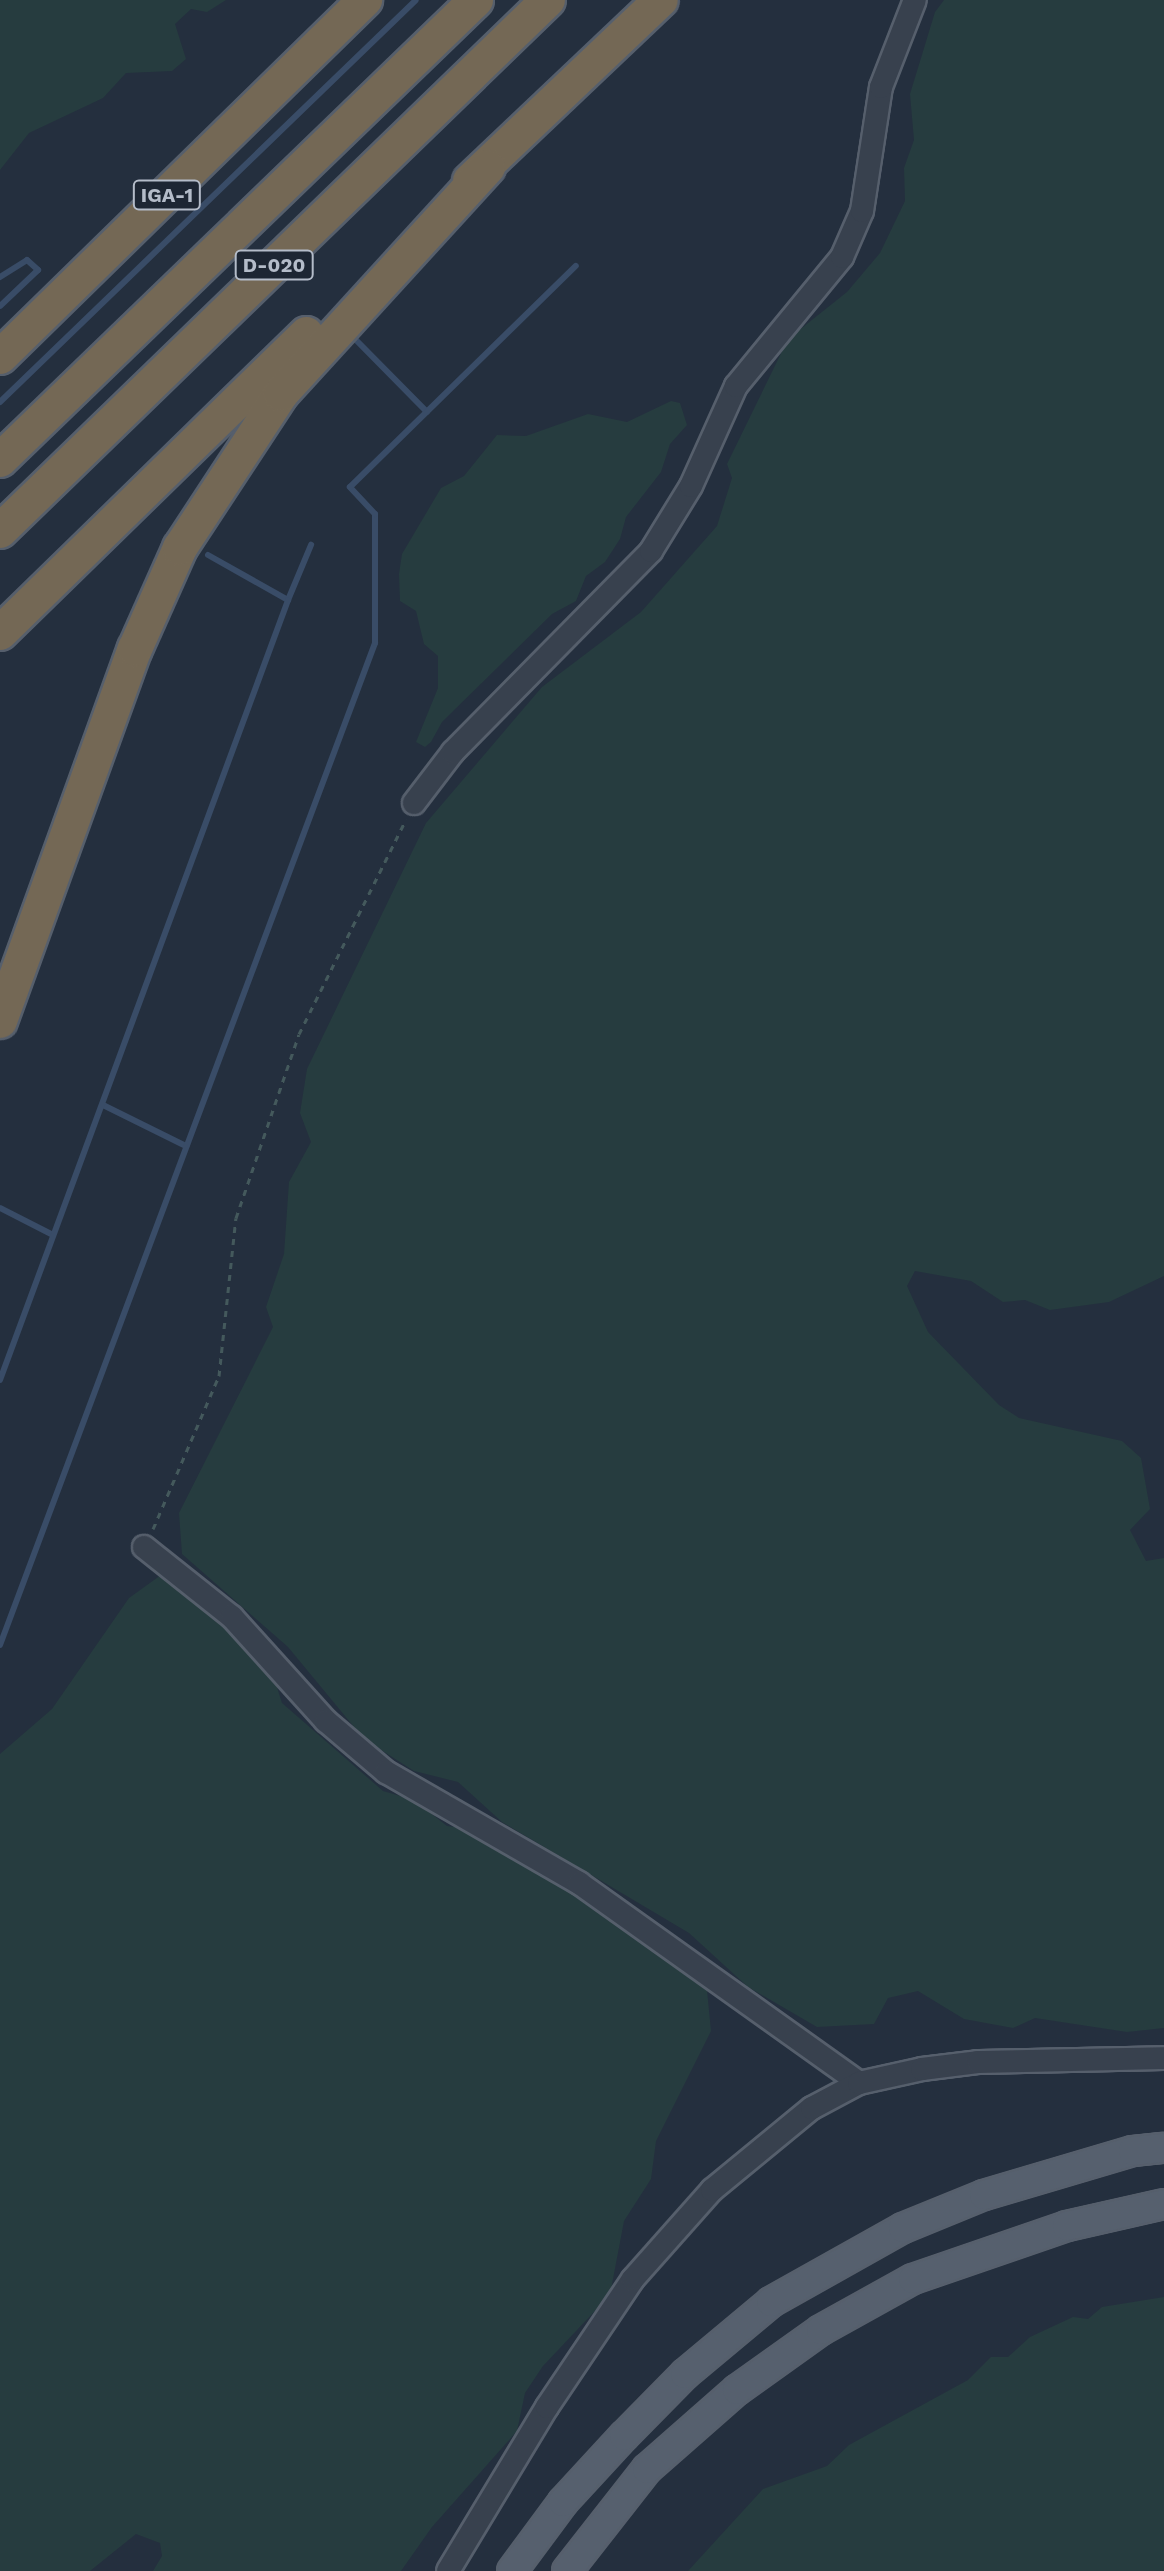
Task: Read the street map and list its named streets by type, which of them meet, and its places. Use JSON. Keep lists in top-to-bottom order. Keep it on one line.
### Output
{"streets":{"highway":["IGA-1","D-020"]}}
